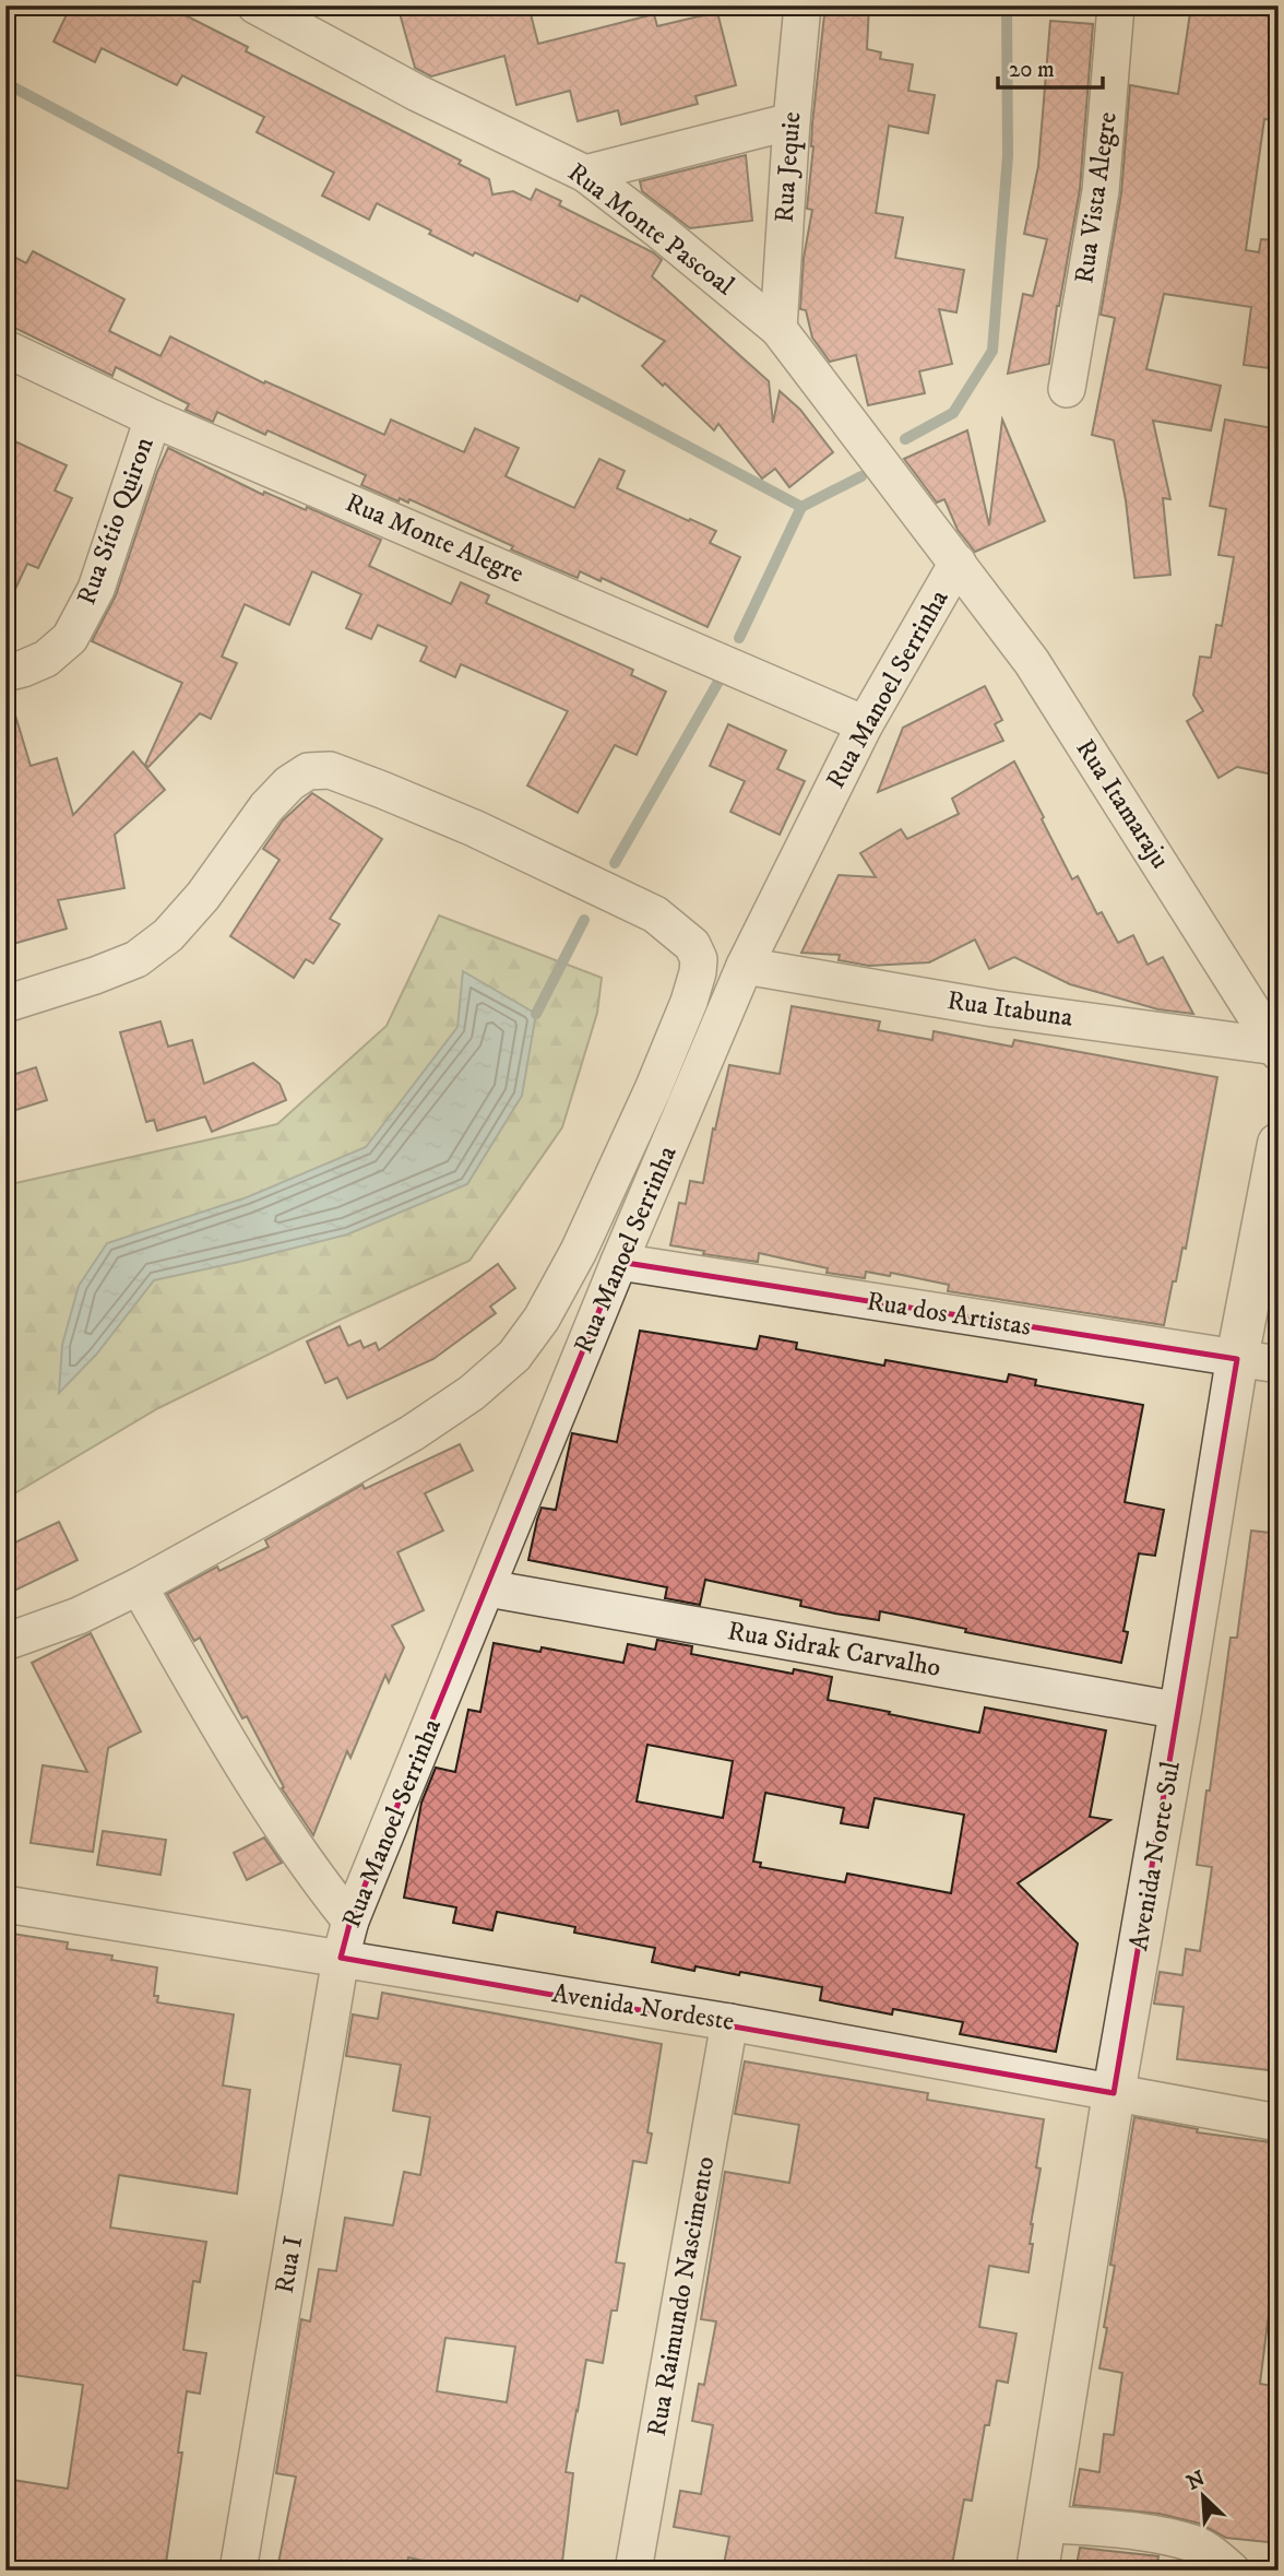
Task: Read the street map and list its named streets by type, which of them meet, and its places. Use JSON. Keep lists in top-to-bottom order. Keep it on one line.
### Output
{"streets":{"street":["Rua Jequie","Rua Vista Alegre","Rua Monte Pascoal","Rua Sítio Quiron","Rua Monte Alegre","Rua Manoel Serrinha","Rua Itamaraju","Rua Itabuna","Rua dos Artistas","Rua Sidrak Carvalho","Avenida Norte Sul","Avenida Nordeste","Rua I","Rua Raimundo Nascimento"]},"crossings":[["Rua Jequie","Rua Monte Pascoal"],["Rua Monte Pascoal","Rua Manoel Serrinha"],["Rua Monte Pascoal","Rua Itamaraju"],["Rua Sítio Quiron","Rua Monte Alegre"],["Rua Monte Alegre","Rua Manoel Serrinha"],["Rua Manoel Serrinha","Rua Itamaraju"],["Rua Manoel Serrinha","Rua Itabuna"],["Rua Manoel Serrinha","Rua dos Artistas"],["Rua Manoel Serrinha","Rua Sidrak Carvalho"],["Rua Manoel Serrinha","Avenida Nordeste"],["Rua Manoel Serrinha","Rua I"],["Rua Itamaraju","Rua Itabuna"],["Rua dos Artistas","Avenida Norte Sul"],["Rua Sidrak Carvalho","Avenida Norte Sul"],["Avenida Norte Sul","Avenida Nordeste"],["Avenida Nordeste","Rua I"],["Avenida Nordeste","Rua Raimundo Nascimento"]],"scale_bar":"20 m","north":"top left"}
